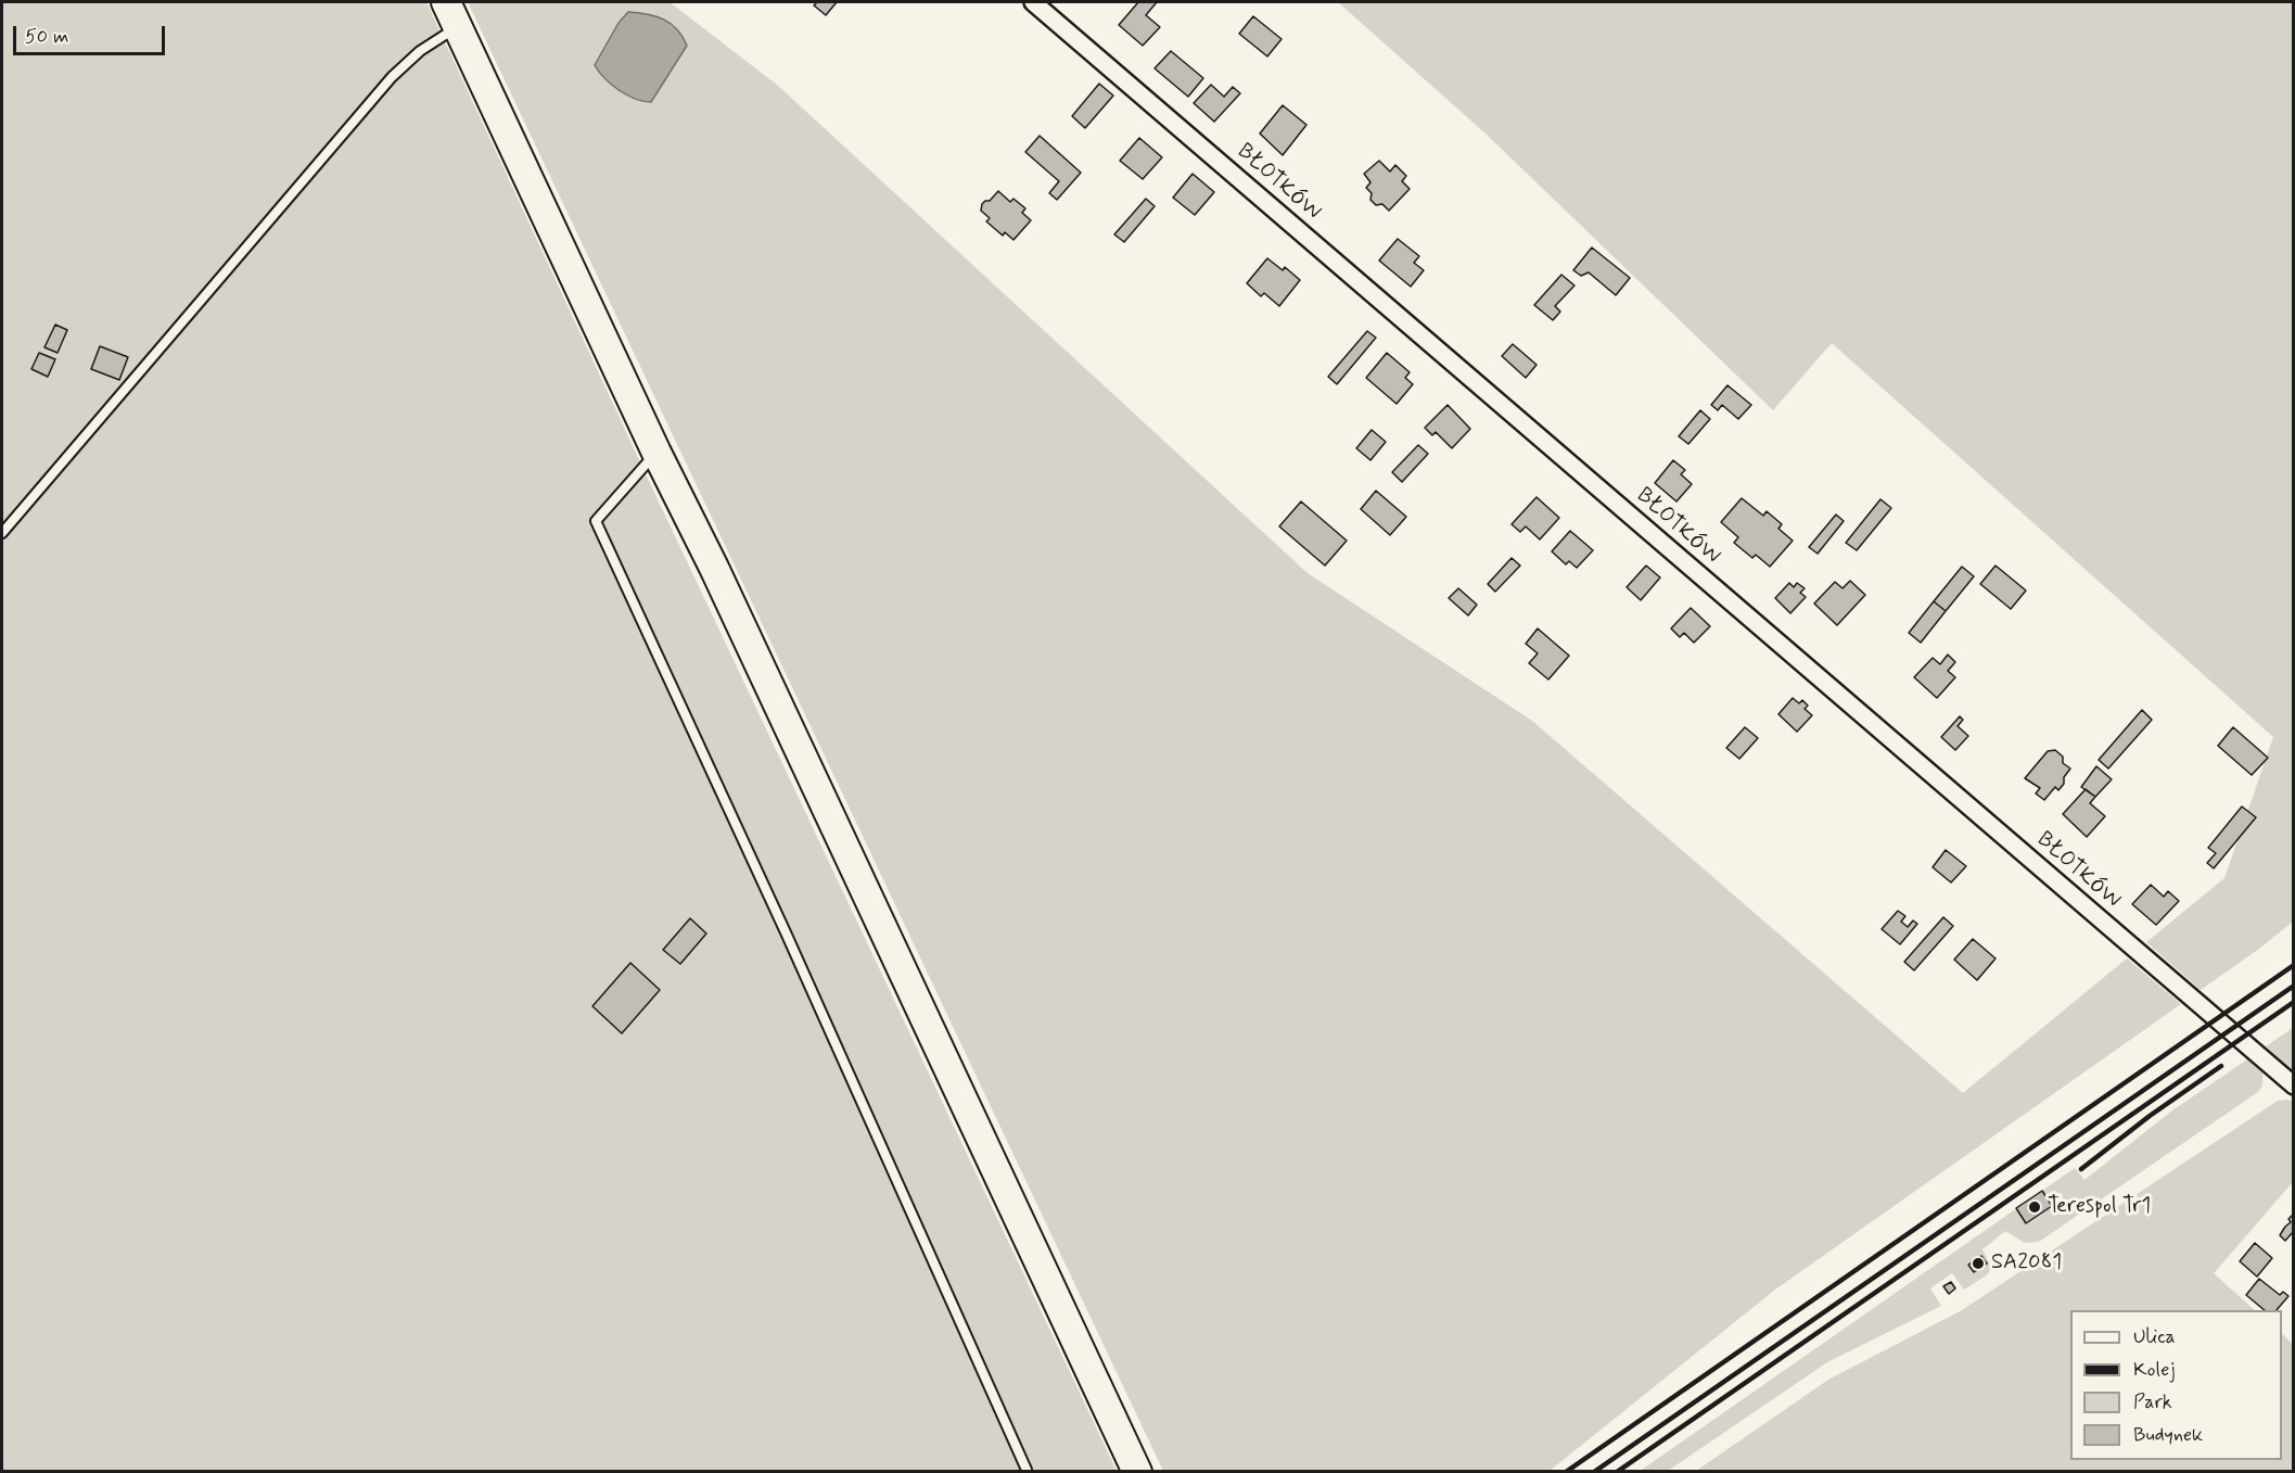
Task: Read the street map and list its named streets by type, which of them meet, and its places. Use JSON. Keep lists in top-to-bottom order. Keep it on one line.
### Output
{"streets":{"street":["BŁOTKÓW"]},"places":["Terespol Tr1","SA2081"],"legend":["Ulica","Kolej","Park","Budynek"],"scale_bar":"50 m"}
